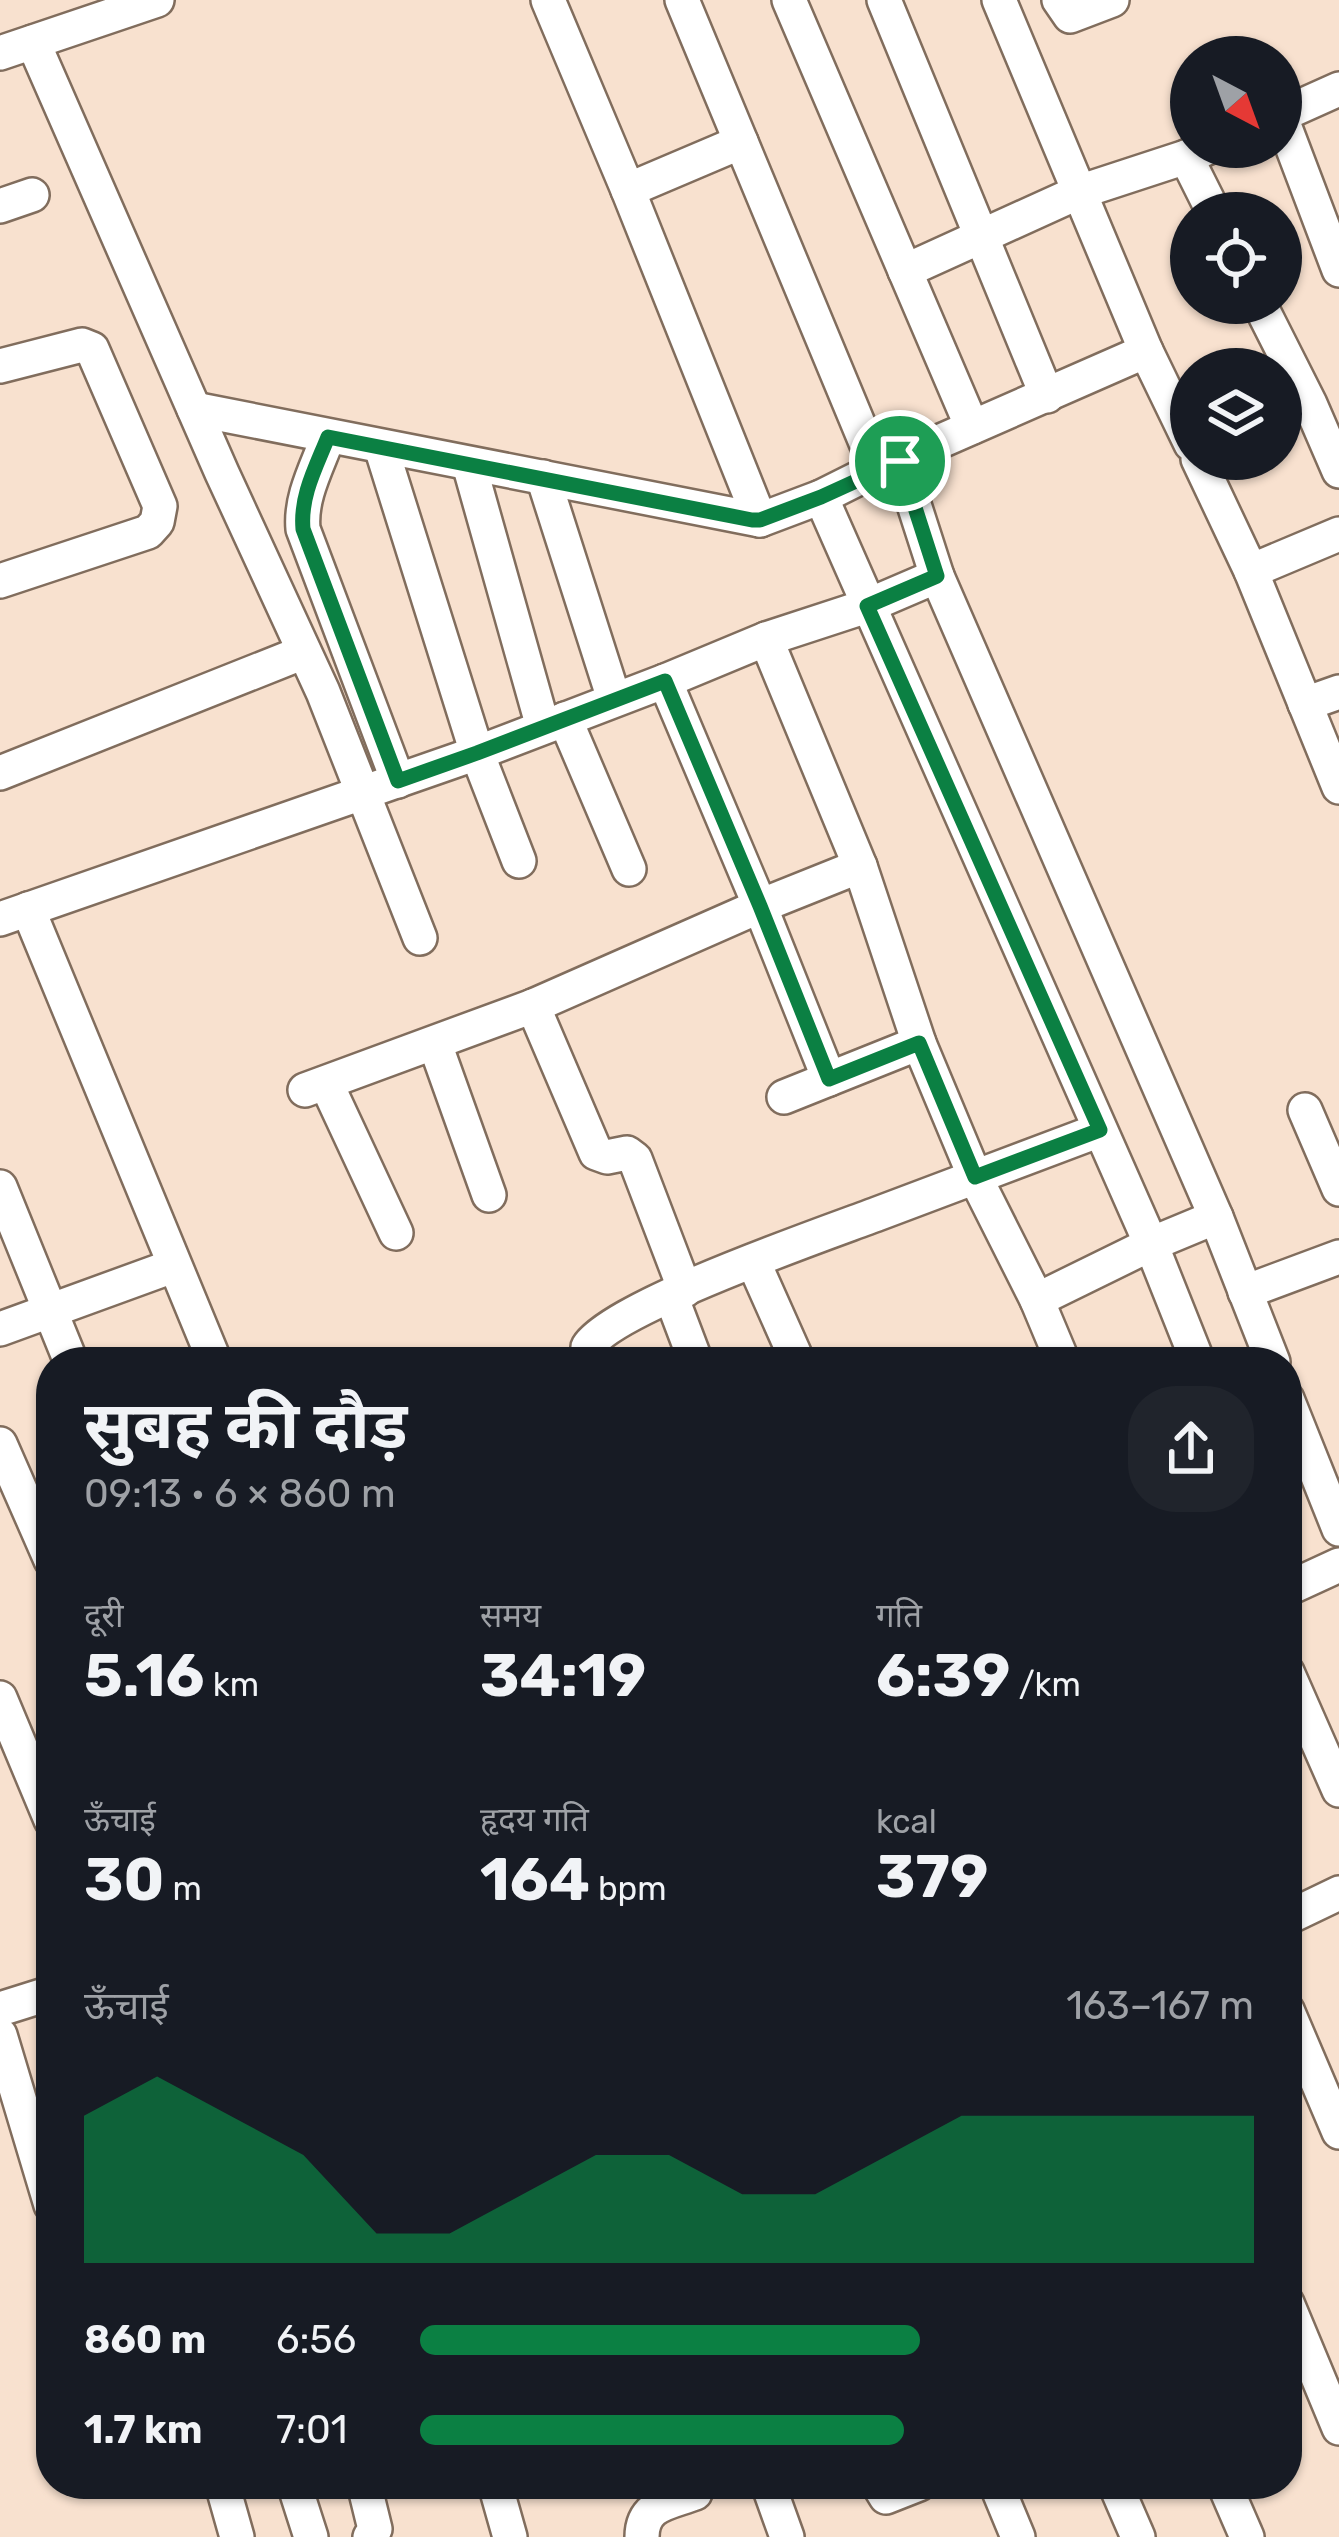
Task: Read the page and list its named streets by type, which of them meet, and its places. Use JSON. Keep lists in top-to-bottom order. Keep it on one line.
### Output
{"north":"bottom right","page":{"heading":["सुबह की दौड़","09:13 · 6 × 860 m"],"stats":[["दूरी","5.16 km"],["समय","34:19"],["गति","6:39 /km"],["ऊँचाई","30 m"],["हृदय गति","164 bpm"],["kcal","379"]],"chart":["ऊँचाई","163–167 m"],"list":[{"name":"860 m","note":"6:56"},{"name":"1.7 km","note":"7:01"}]}}
